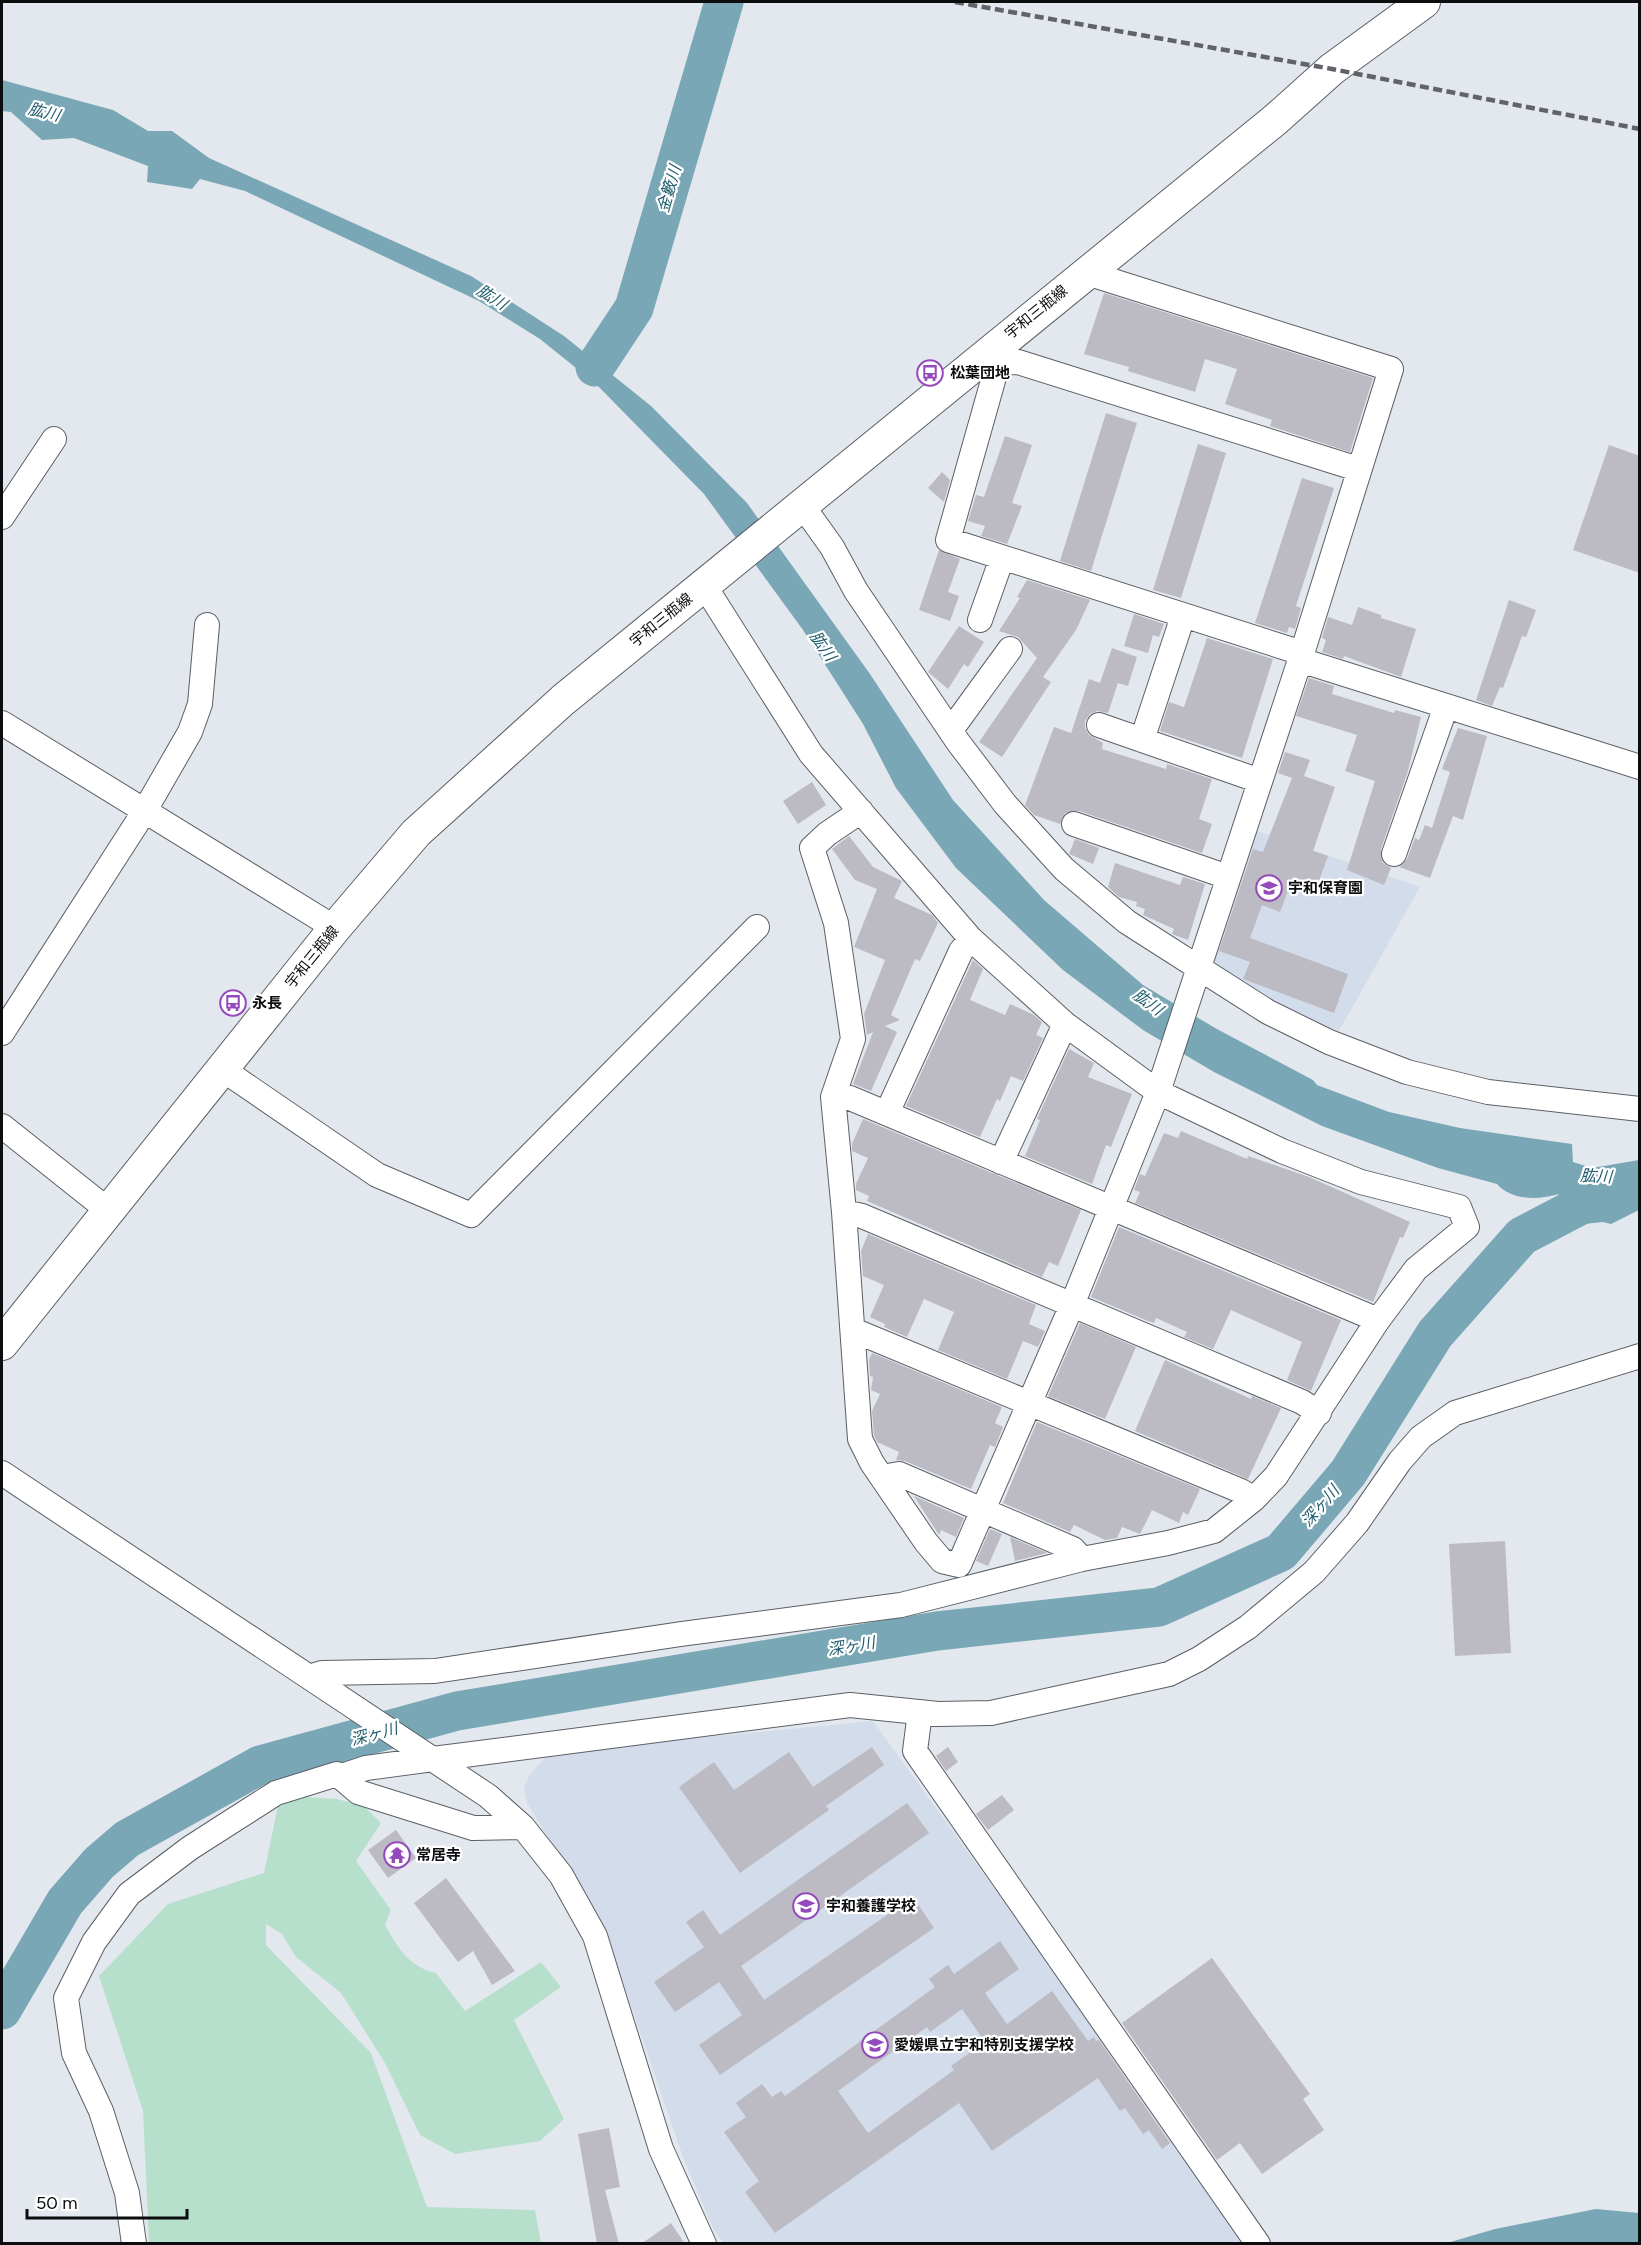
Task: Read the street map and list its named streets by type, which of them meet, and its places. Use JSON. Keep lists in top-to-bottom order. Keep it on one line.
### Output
{"streets":{"main road":["宇和三瓶線"]},"water":["肱川","金籔川","深ヶ川"],"places":{"bus stop":["松葉団地","永長"],"school or university":["宇和保育園","宇和養護学校","愛媛県立宇和特別支援学校"],"temple":["常居寺"]},"scale_bar":"50 m"}
